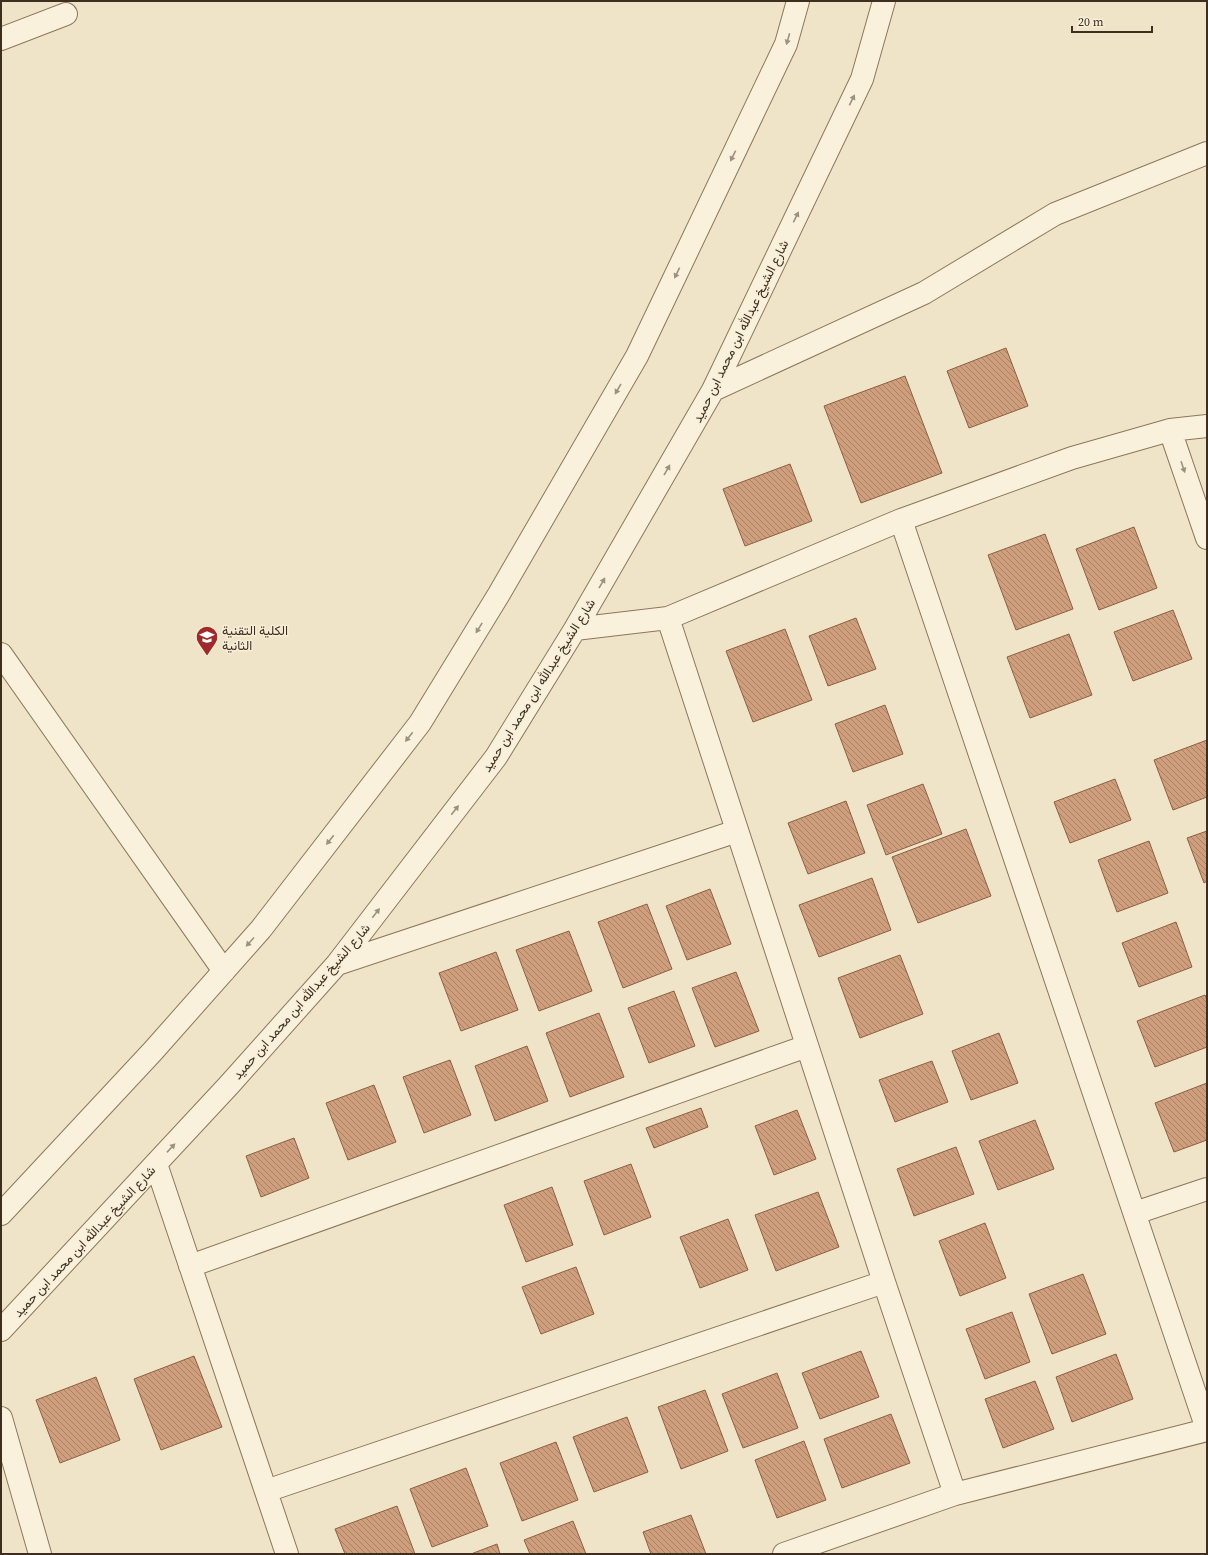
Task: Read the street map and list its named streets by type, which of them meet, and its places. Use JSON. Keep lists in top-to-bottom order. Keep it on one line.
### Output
{"streets":{"street":["شارع الشيخ عبدالله ابن محمد ابن حميد"]},"places":{"school or university":["الكلية التقنية الثانية"]},"scale_bar":"20 m"}
